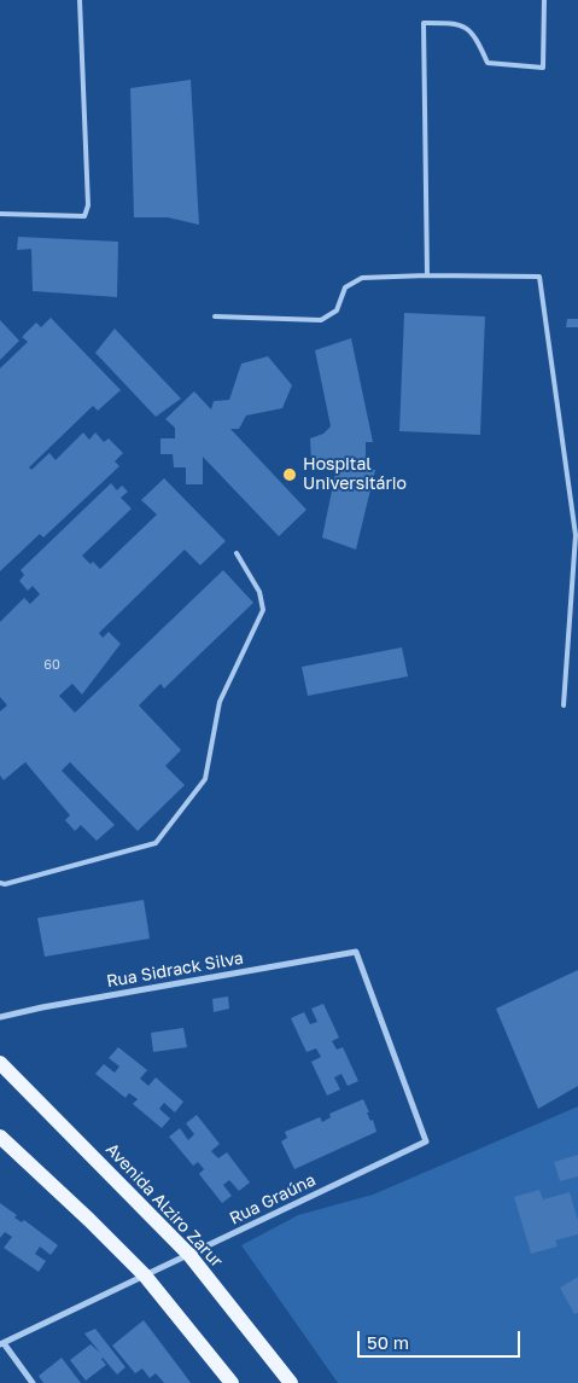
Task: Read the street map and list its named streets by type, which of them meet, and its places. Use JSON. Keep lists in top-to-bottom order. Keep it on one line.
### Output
{"streets":{"main road":["Avenida Alziro Zarur"],"street":["Rua Sidrack Silva","Rua Graúna"]},"crossings":[["Rua Sidrack Silva","Rua Graúna"],["Rua Graúna","Avenida Alziro Zarur"]],"places":["Hospital Universitário"],"house_numbers":["60"],"scale_bar":"50 m"}
